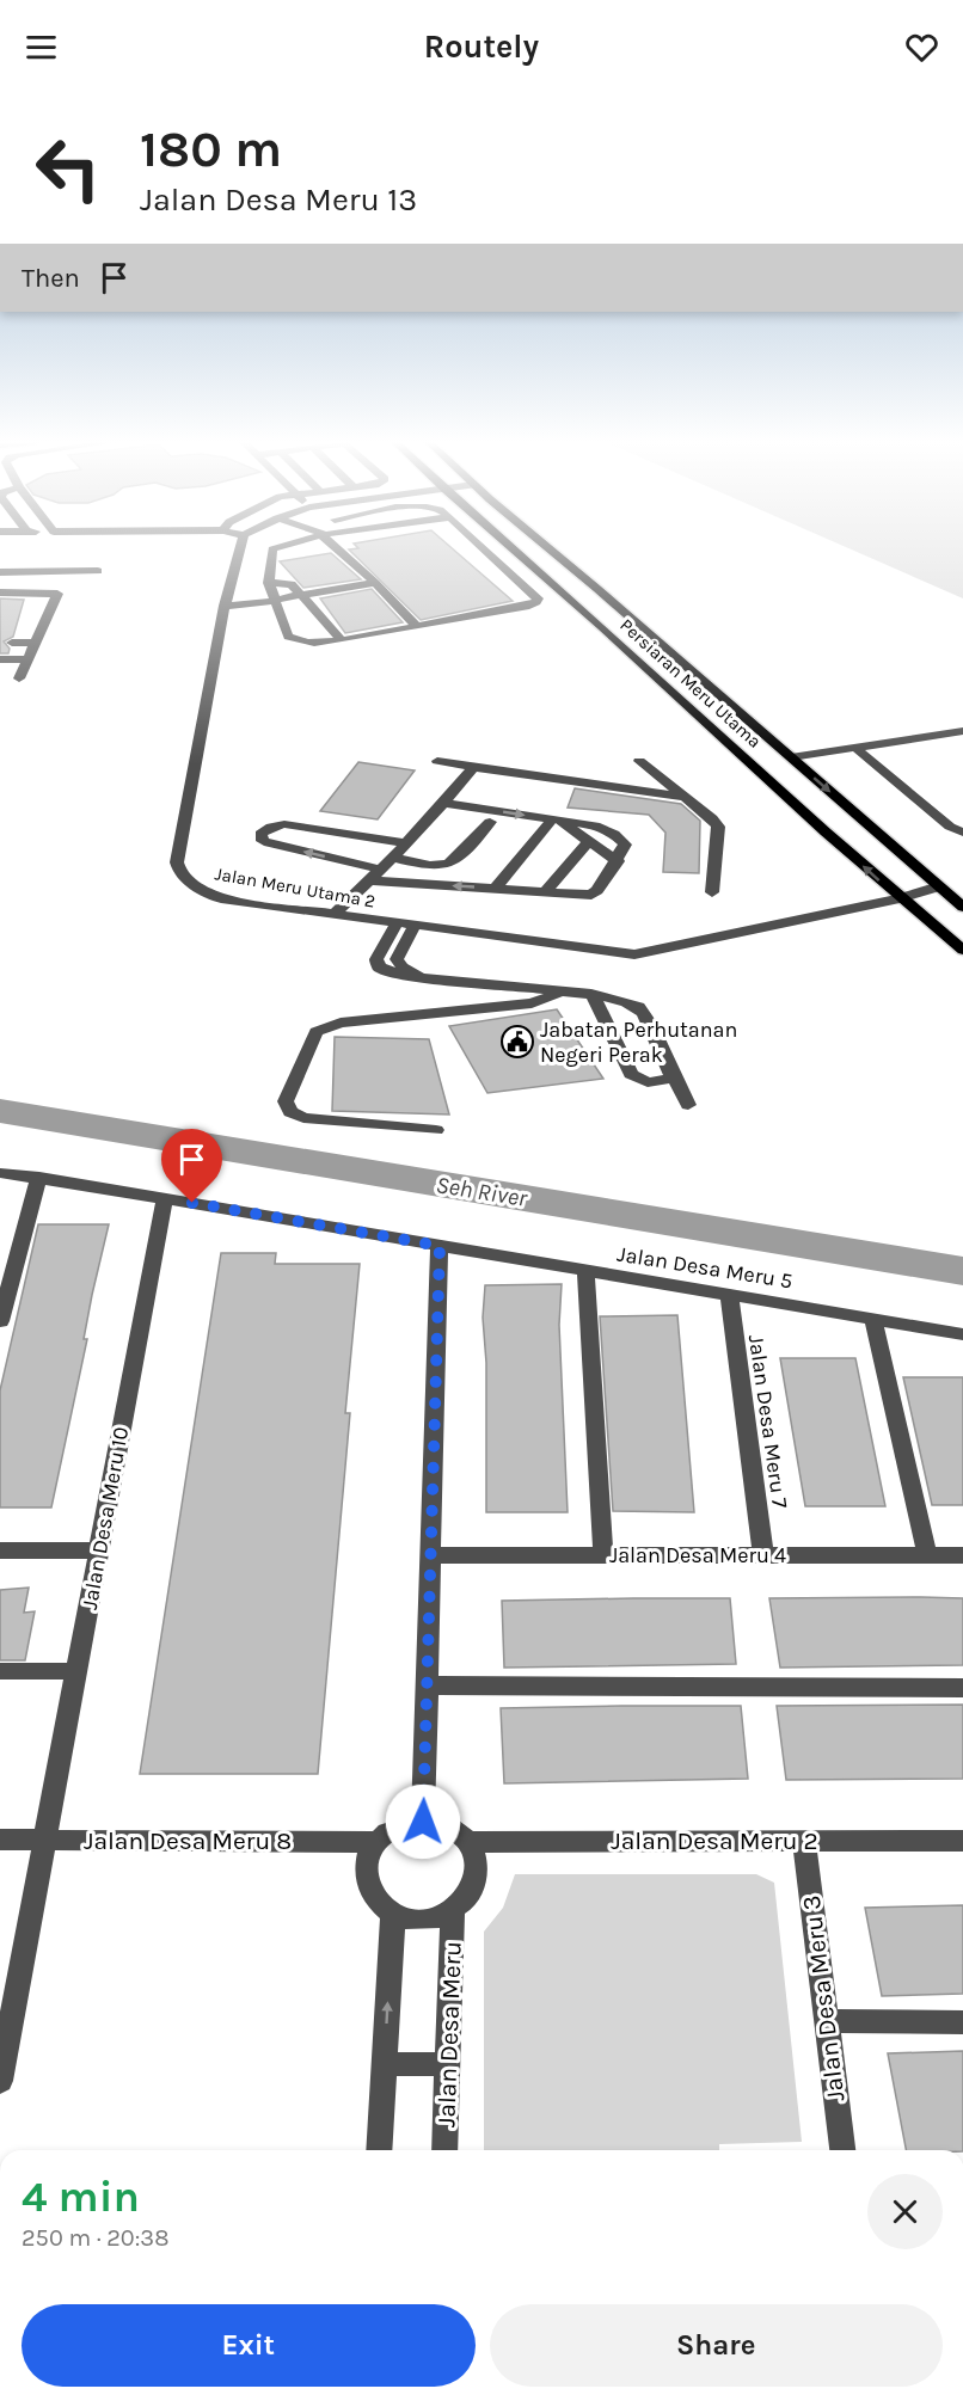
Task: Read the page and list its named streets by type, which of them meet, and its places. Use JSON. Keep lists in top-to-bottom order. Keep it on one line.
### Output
{"streets":{"main road":["Persiaran Meru Utama"],"street":["Jalan Meru Utama 2","Jalan Desa Meru 5","Jalan Desa Meru 7","Jalan Desa Meru 10","Jalan Desa Meru 4","Jalan Desa Meru 8","Jalan Desa Meru 2","Jalan Desa Meru 3","Jalan Desa Meru"]},"crossings":[["Persiaran Meru Utama","Jalan Meru Utama 2"],["Jalan Desa Meru 5","Jalan Desa Meru 7"],["Jalan Desa Meru 5","Jalan Desa Meru 10"],["Jalan Desa Meru 7","Jalan Desa Meru 4"],["Jalan Desa Meru 10","Jalan Desa Meru 8"],["Jalan Desa Meru 8","Jalan Desa Meru 2"],["Jalan Desa Meru 8","Jalan Desa Meru"],["Jalan Desa Meru 2","Jalan Desa Meru 3"],["Jalan Desa Meru 2","Jalan Desa Meru"]],"water":["Seh River"],"places":{"public building":["Jabatan Perhutanan Negeri Perak"]},"page":{"header":"Routely","turn":["180 m","Jalan Desa Meru 13"],"then":"Then","heading":["4 min","250 m · 20:38"],"buttons":["Exit","Share"]}}
